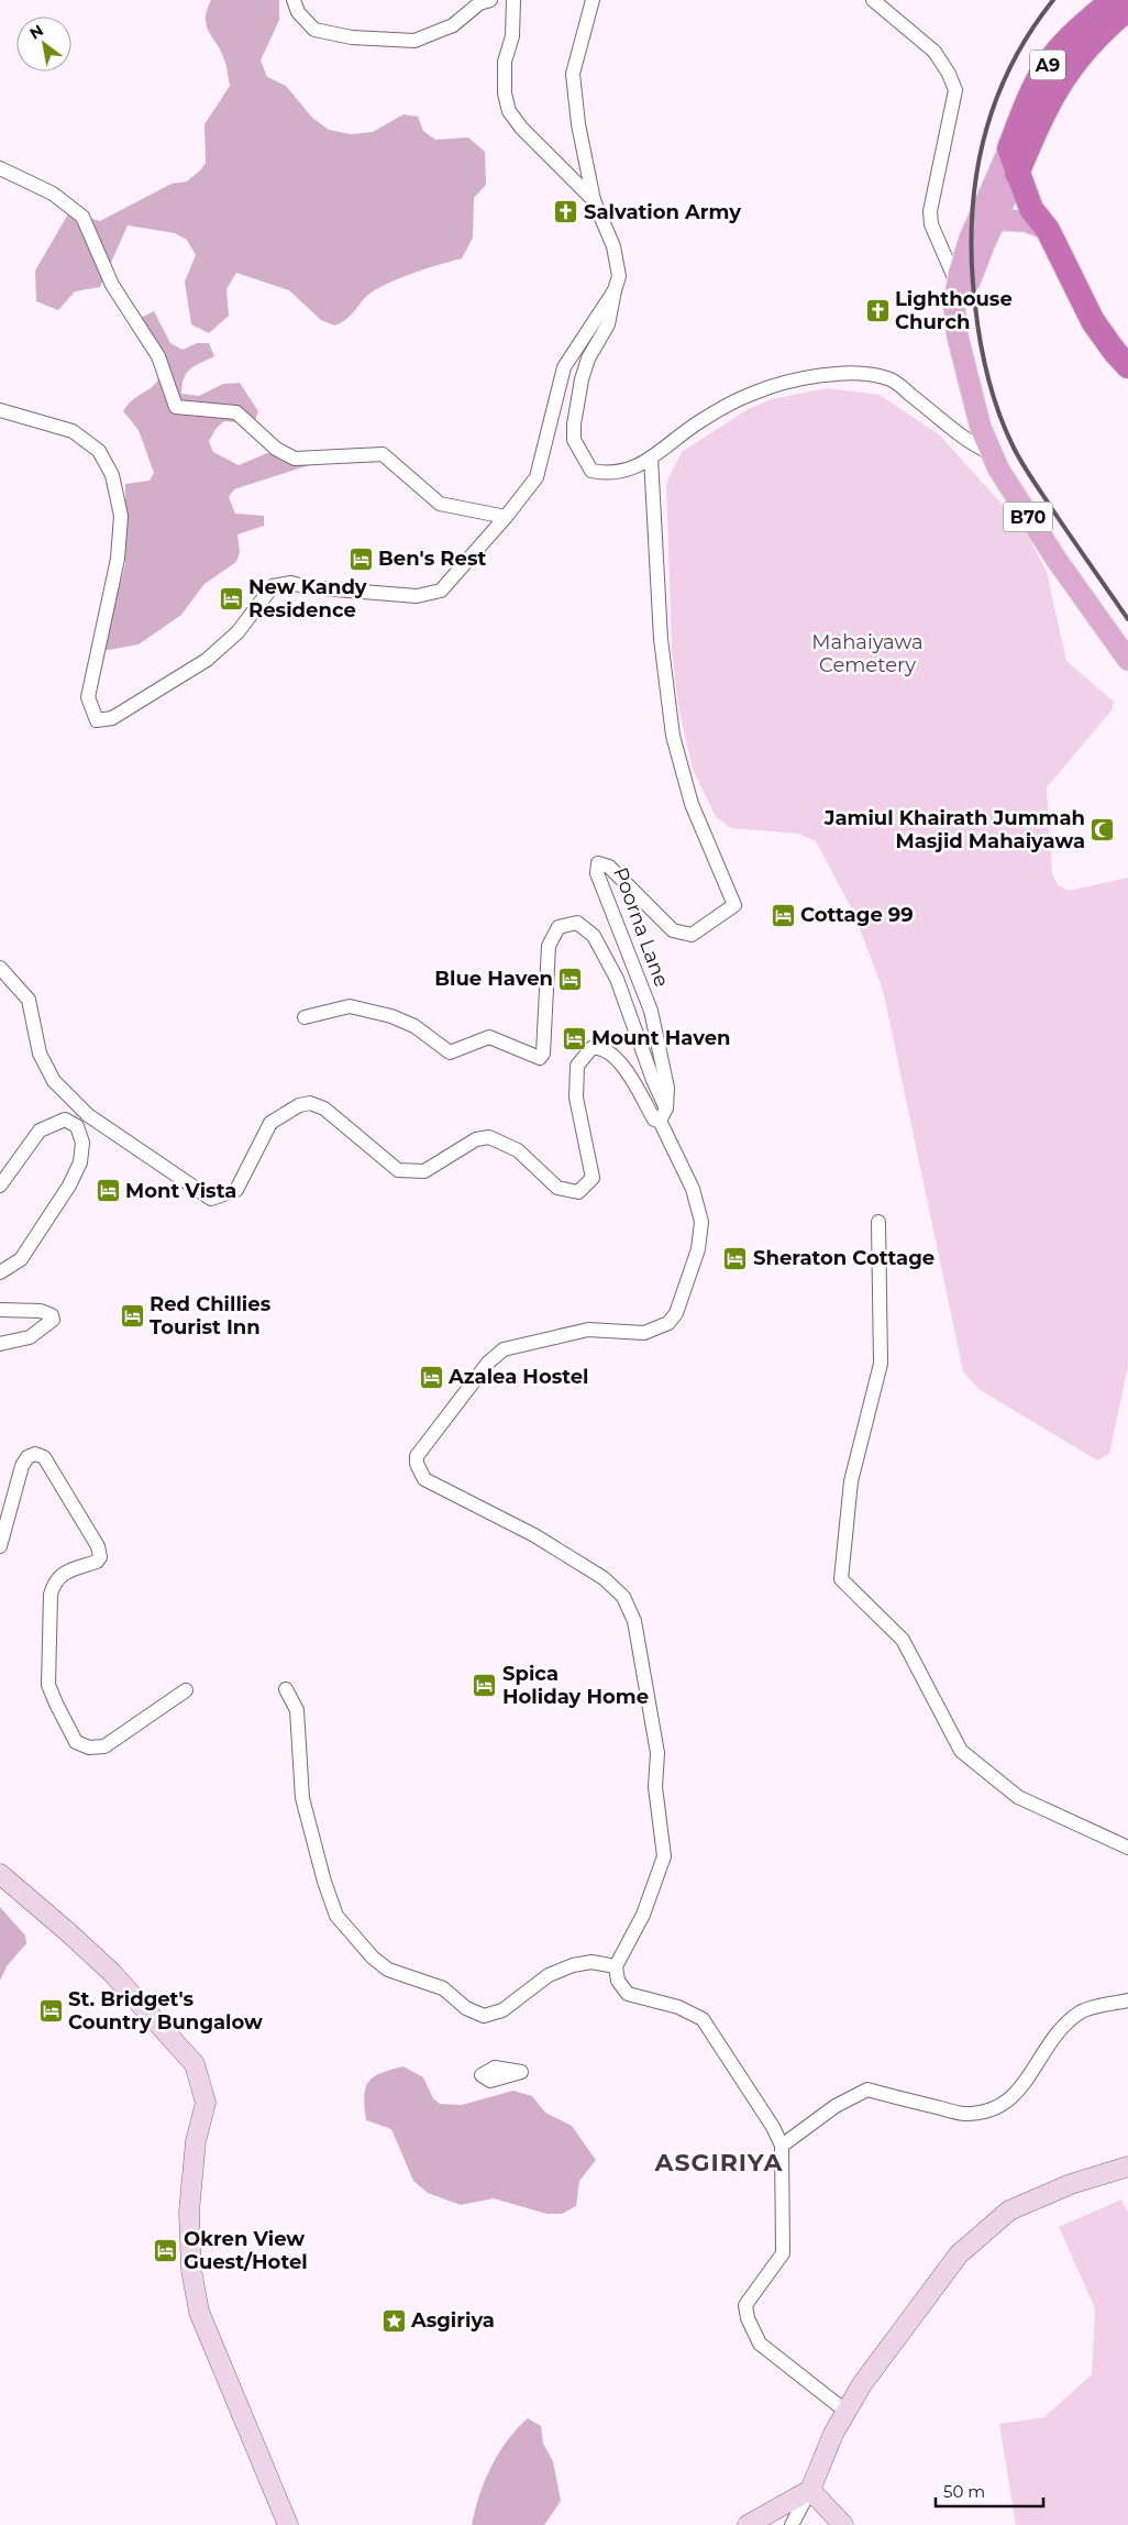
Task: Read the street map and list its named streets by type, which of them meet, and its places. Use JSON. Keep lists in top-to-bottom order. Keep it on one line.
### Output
{"streets":{"highway":["A9"],"main road":["B70"],"street":["Poorna Lane"]},"crossings":[["A9","B70"]],"districts":["ASGIRIYA"],"parks":["Mahaiyawa Cemetery"],"places":{"church":["Salvation Army","Lighthouse Church"],"hotel":["Ben's Rest","New Kandy Residence","Cottage 99","Blue Haven","Mount Haven","Mont Vista","Sheraton Cottage","Red Chillies Tourist Inn","Azalea Hostel","Spica Holiday Home","St. Bridget's Country Bungalow","Okren View Guest/Hotel"],"mosque":["Jamiul Khairath Jummah Masjid Mahaiyawa"],"place":["Asgiriya"]},"scale_bar":"50 m","north":"top left"}
